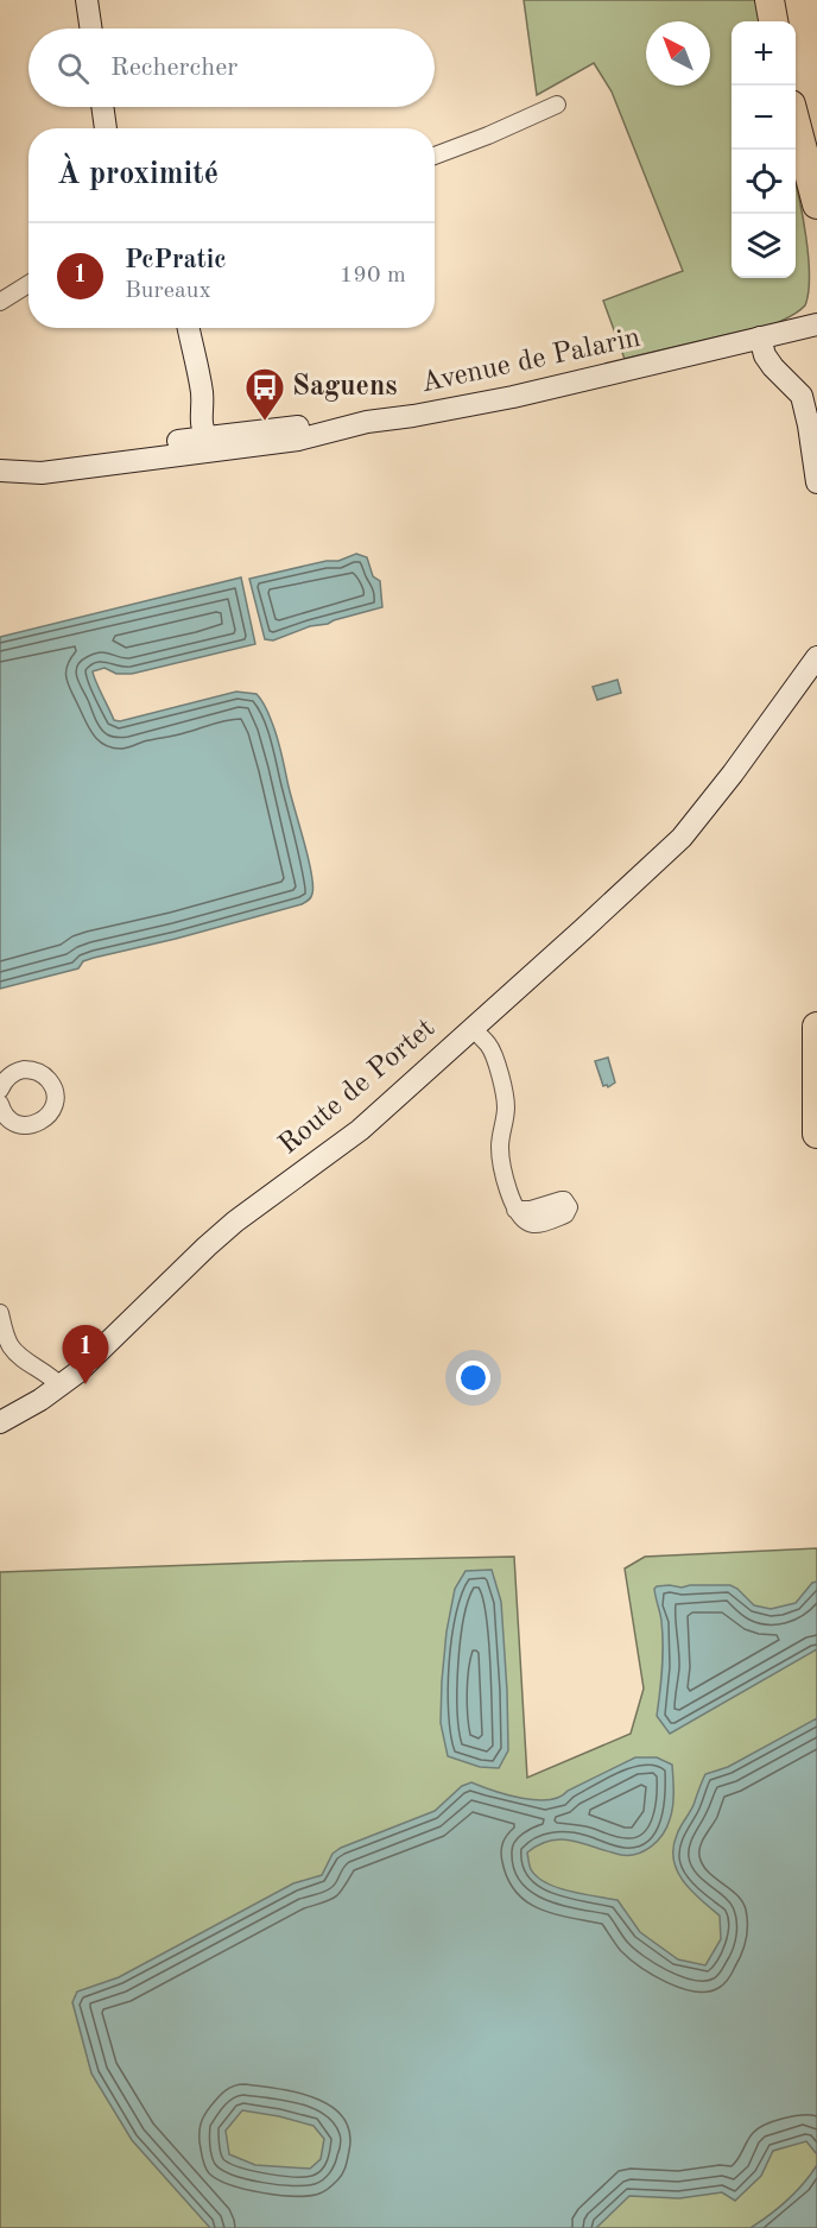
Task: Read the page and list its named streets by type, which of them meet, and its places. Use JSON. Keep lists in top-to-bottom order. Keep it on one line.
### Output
{"streets":{"street":["Avenue de Palarin","Route de Portet"]},"places":{"bus stop":["Saguens"]},"north":"top left","page":{"map_buttons":["+","−"],"search":"Rechercher","heading":"À proximité","list":[{"mark":"1","name":"PcPratic","note":"Bureaux","value":"190 m"}],"pins":"1"}}
